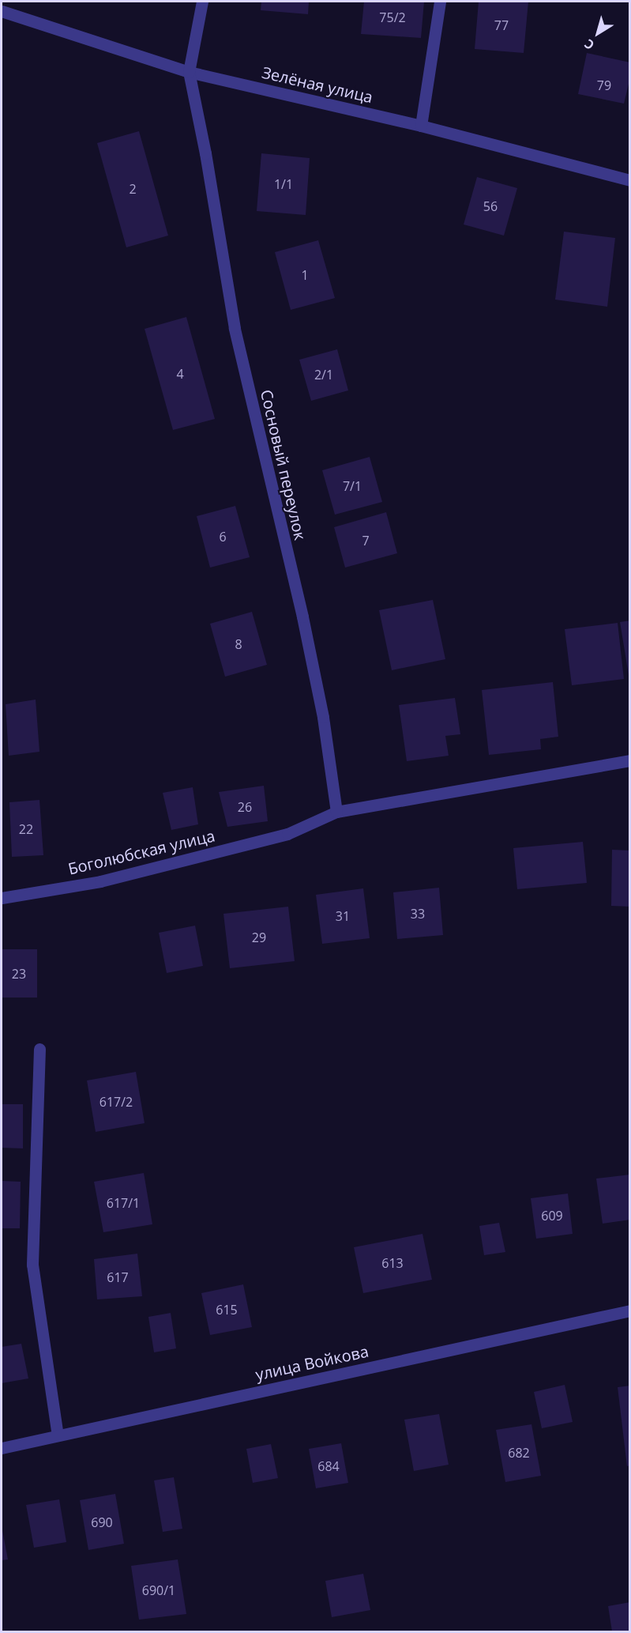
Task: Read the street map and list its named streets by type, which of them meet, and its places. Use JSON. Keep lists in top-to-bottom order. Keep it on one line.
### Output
{"streets":{"street":["Зелёная улица","Сосновый переулок","Боголюбская улица","улица Войкова"]},"crossings":[["Зелёная улица","Сосновый переулок"],["Сосновый переулок","Боголюбская улица"]],"house_numbers":["75/2","77","79","1/1","2","56","1","4","2/1","7/1","6","7","8","26","22","33","31","29","23","617/2","617/1","609","613","617","615","682","684","690","690/1"],"north":"bottom left"}
